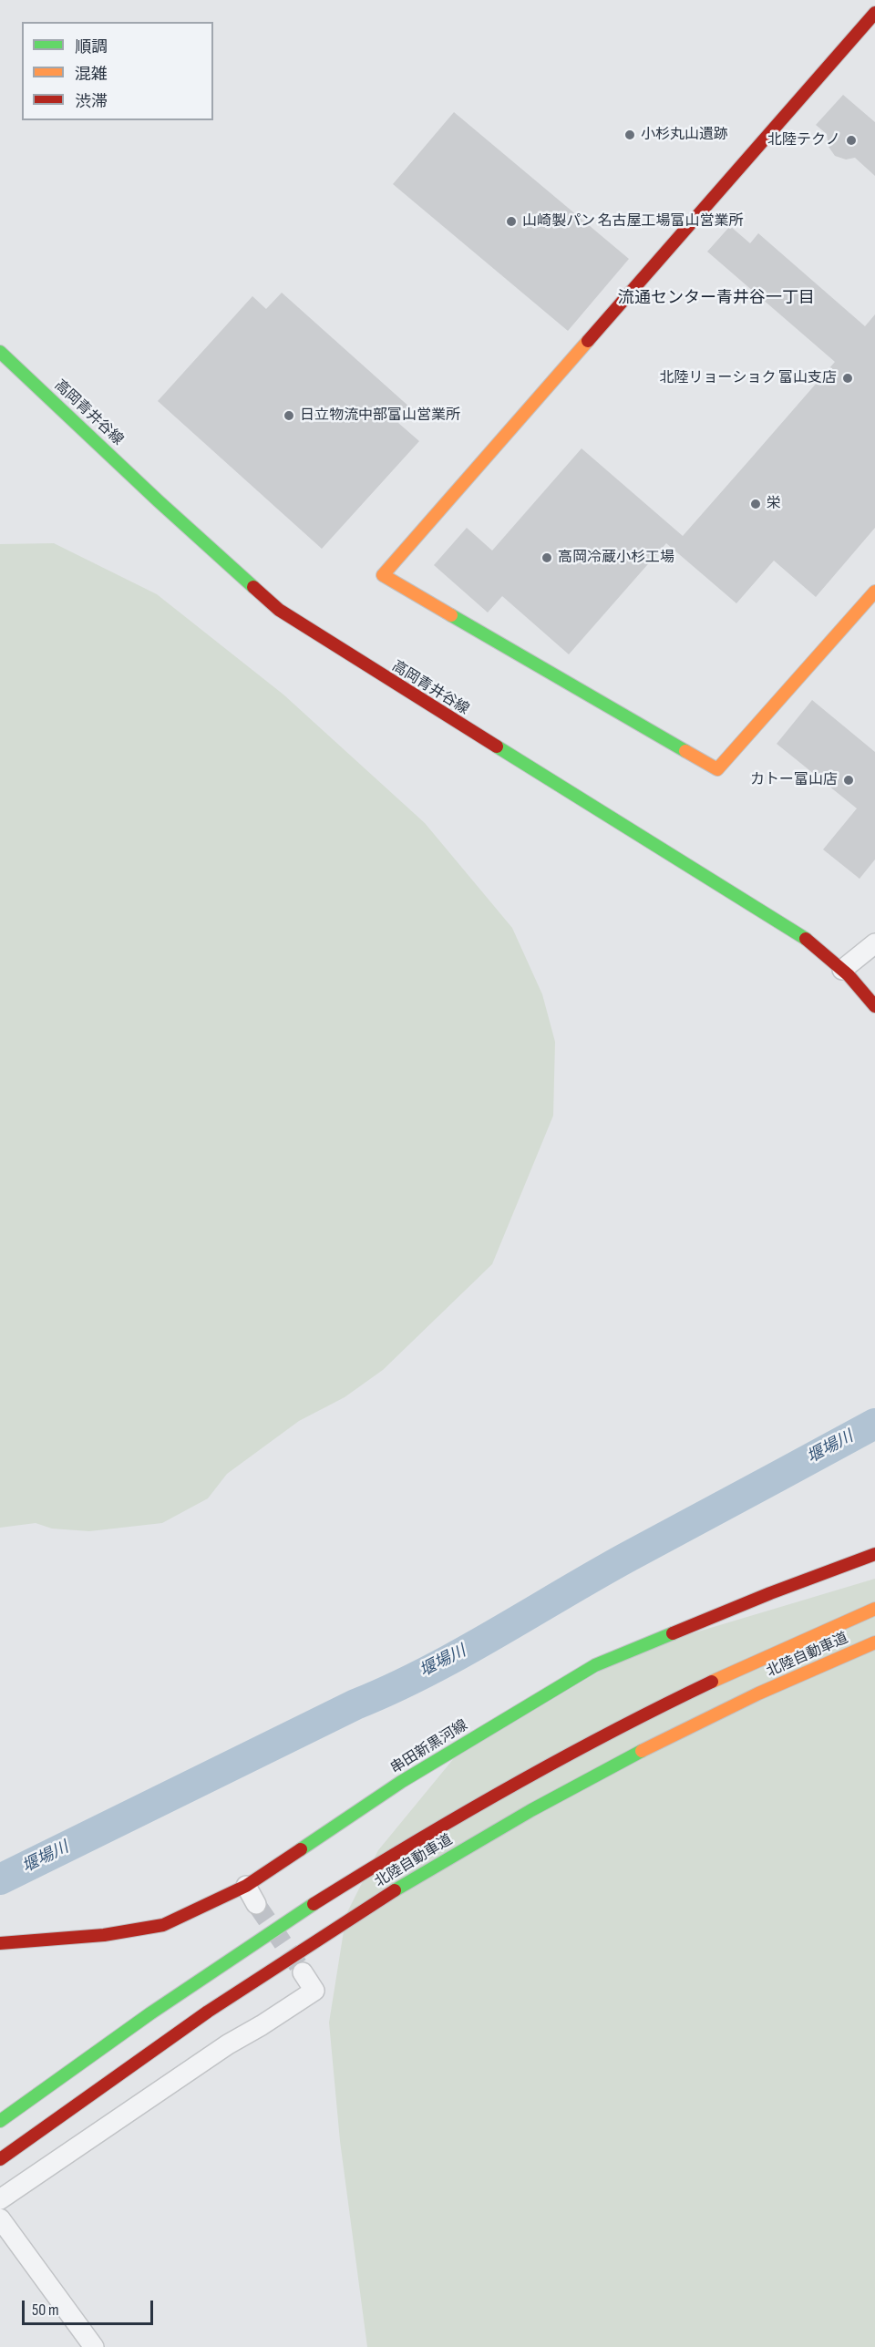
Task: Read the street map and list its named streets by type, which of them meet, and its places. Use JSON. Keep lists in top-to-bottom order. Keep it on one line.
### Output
{"streets":{"main road":["高岡青井谷線","北陸自動車道","串田新黒河線"]},"districts":["流通センター青井谷一丁目"],"water":["堰場川"],"places":["小杉丸山遺跡","北陸テクノ","山崎製パン 名古屋工場富山営業所","北陸リョーショク 富山支店","日立物流中部富山営業所","栄","高岡冷蔵小杉工場","カトー富山店"],"legend":["順調","混雑","渋滞"],"scale_bar":"50 m"}
